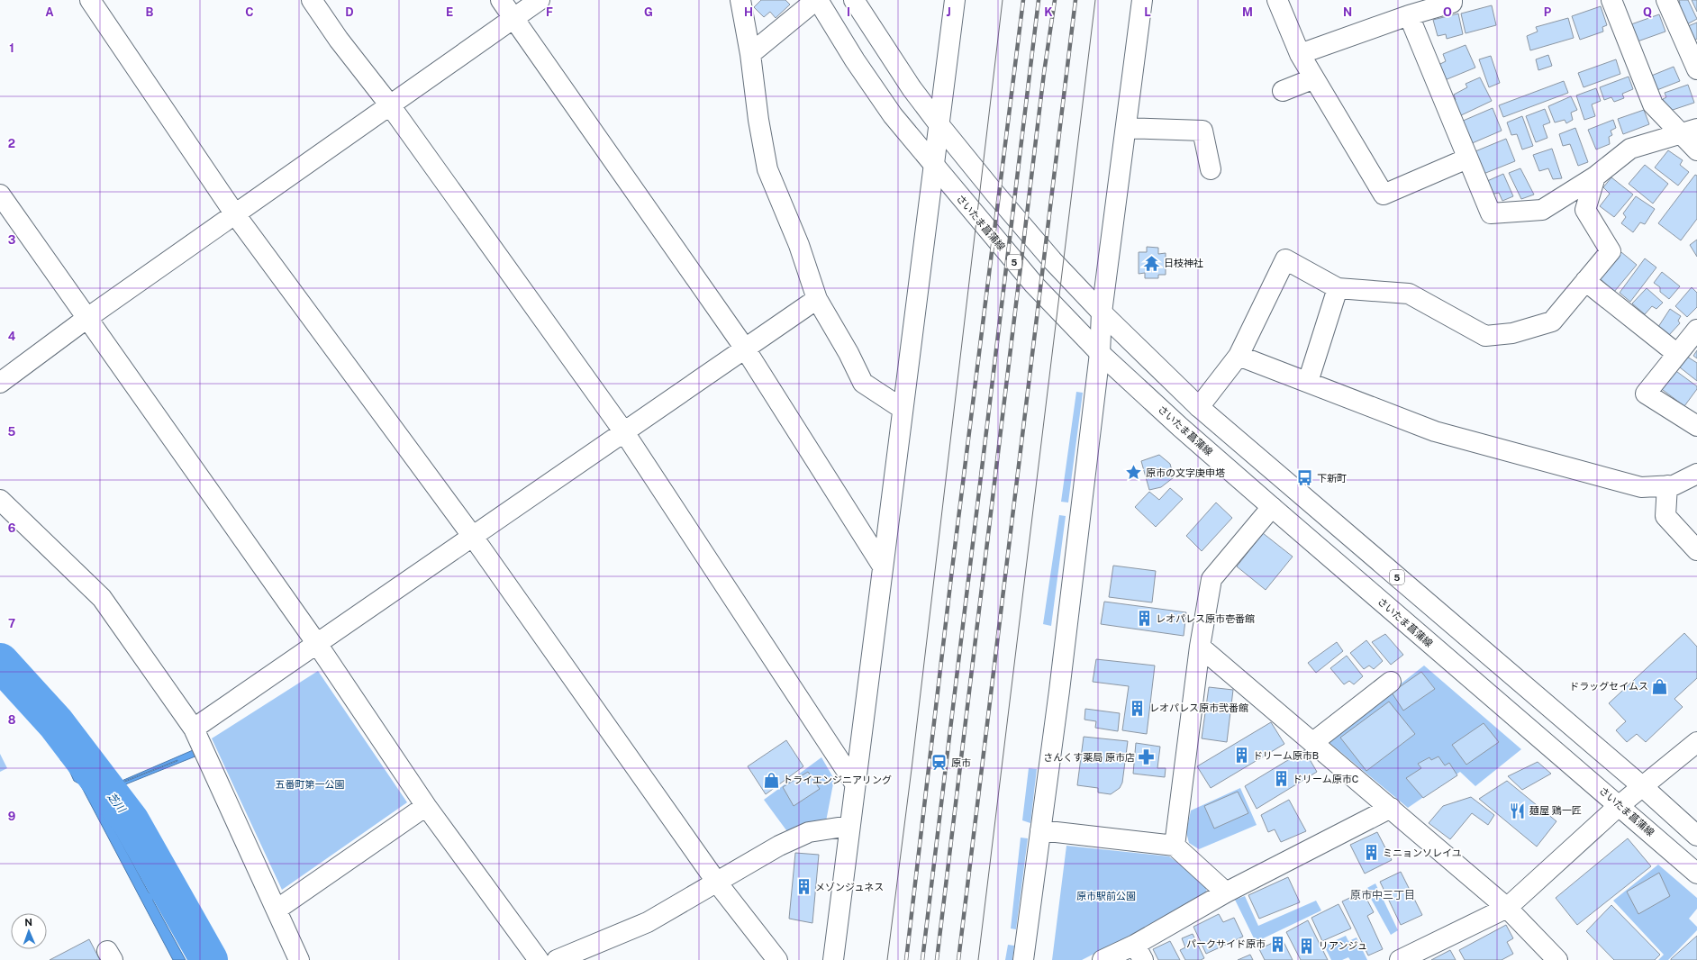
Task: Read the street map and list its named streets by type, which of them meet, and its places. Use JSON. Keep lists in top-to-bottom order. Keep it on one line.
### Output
{"streets":{"street":["さいたま菖蒲線","5"]},"districts":["原市中三丁目"],"water":["芝川"],"parks":["五番町第一公園","原市駅前公園"],"places":{"temple":["日枝神社"],"place":["原市の文字庚申塔"],"bus stop":["下新町"],"building":["レオパレス原市壱番館","レオパレス原市弐番館","ドリーム原市B","ドリーム原市C","ミニョンソレイユ","メゾンジュネス","パークサイド原市","リアンジュ"],"shop":["ドラッグセイムス","トライエンジニアリング"],"pharmacy":["さんくす薬局 原市店"],"station":["原市"],"restaurant":["麺屋 鶏一匠"]},"north":"top","grid":{"columns":["A","B","C","D","E","F","G","H","I","J","K","L","M","N","O","P","Q"],"rows":["1","2","3","4","5","6","7","8","9"]}}
